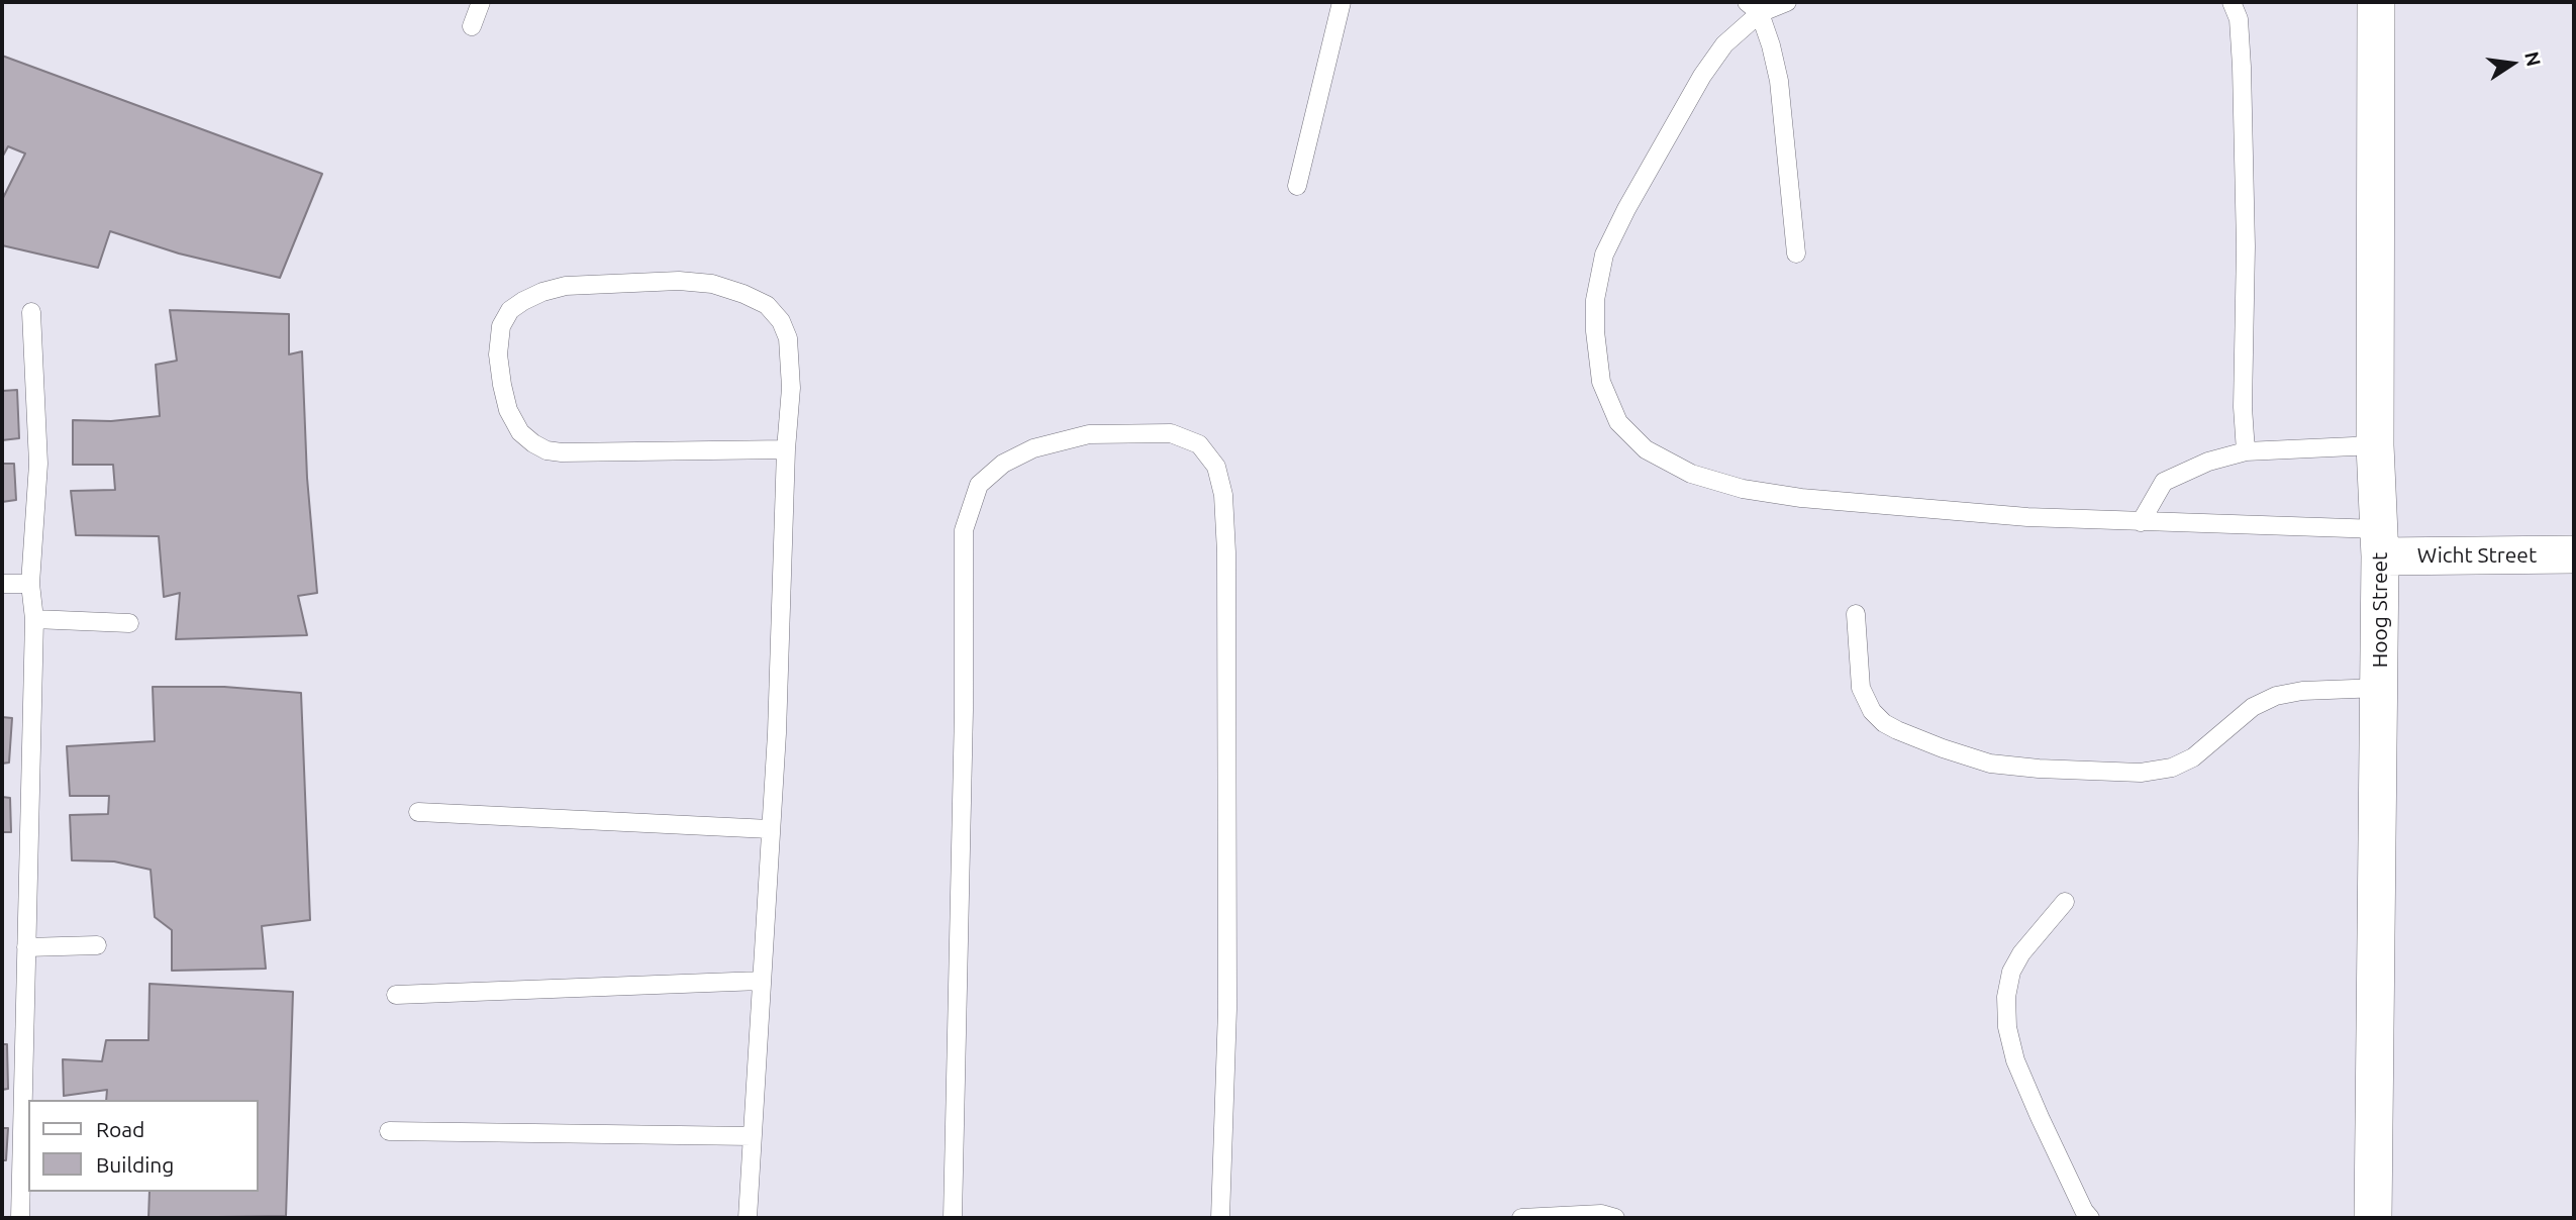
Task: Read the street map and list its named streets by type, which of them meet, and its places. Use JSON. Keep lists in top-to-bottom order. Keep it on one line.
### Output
{"streets":{"street":["Wicht Street","Hoog Street"]},"crossings":[["Wicht Street","Hoog Street"]],"legend":["Road","Building"],"north":"right"}
